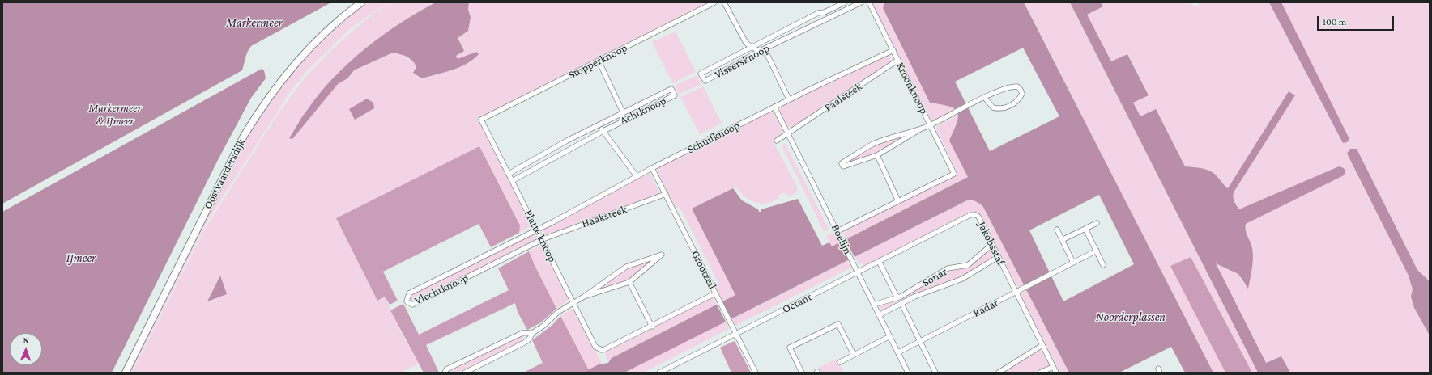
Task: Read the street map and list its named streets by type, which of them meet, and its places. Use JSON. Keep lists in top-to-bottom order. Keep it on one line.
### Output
{"streets":{"main road":["Oostvaardersdijk"],"street":["Stopperknoop","Vissersknoop","Kroonknoop","Paalsteek","Achtknoop","Schuifknoop","Haaksteek","Platte knoop","Boelijn","Jakobsstaf","Grootzeil","Sonar","Vlechtknoop","Octant","Radar"]},"crossings":[["Stopperknoop","Platte knoop"],["Kroonknoop","Paalsteek"],["Kroonknoop","Schuifknoop"],["Paalsteek","Boelijn"],["Achtknoop","Platte knoop"],["Schuifknoop","Platte knoop"],["Schuifknoop","Boelijn"],["Schuifknoop","Grootzeil"],["Schuifknoop","Vlechtknoop"],["Haaksteek","Platte knoop"],["Haaksteek","Grootzeil"],["Haaksteek","Vlechtknoop"],["Platte knoop","Vlechtknoop"],["Boelijn","Jakobsstaf"],["Boelijn","Sonar"],["Boelijn","Octant"],["Boelijn","Radar"],["Jakobsstaf","Sonar"],["Jakobsstaf","Octant"],["Jakobsstaf","Radar"],["Grootzeil","Octant"]],"water":["Markermeer","IJmeer","Noorderplassen"],"parks":["Markermeer & IJmeer"],"scale_bar":"100 m","north":"top"}
